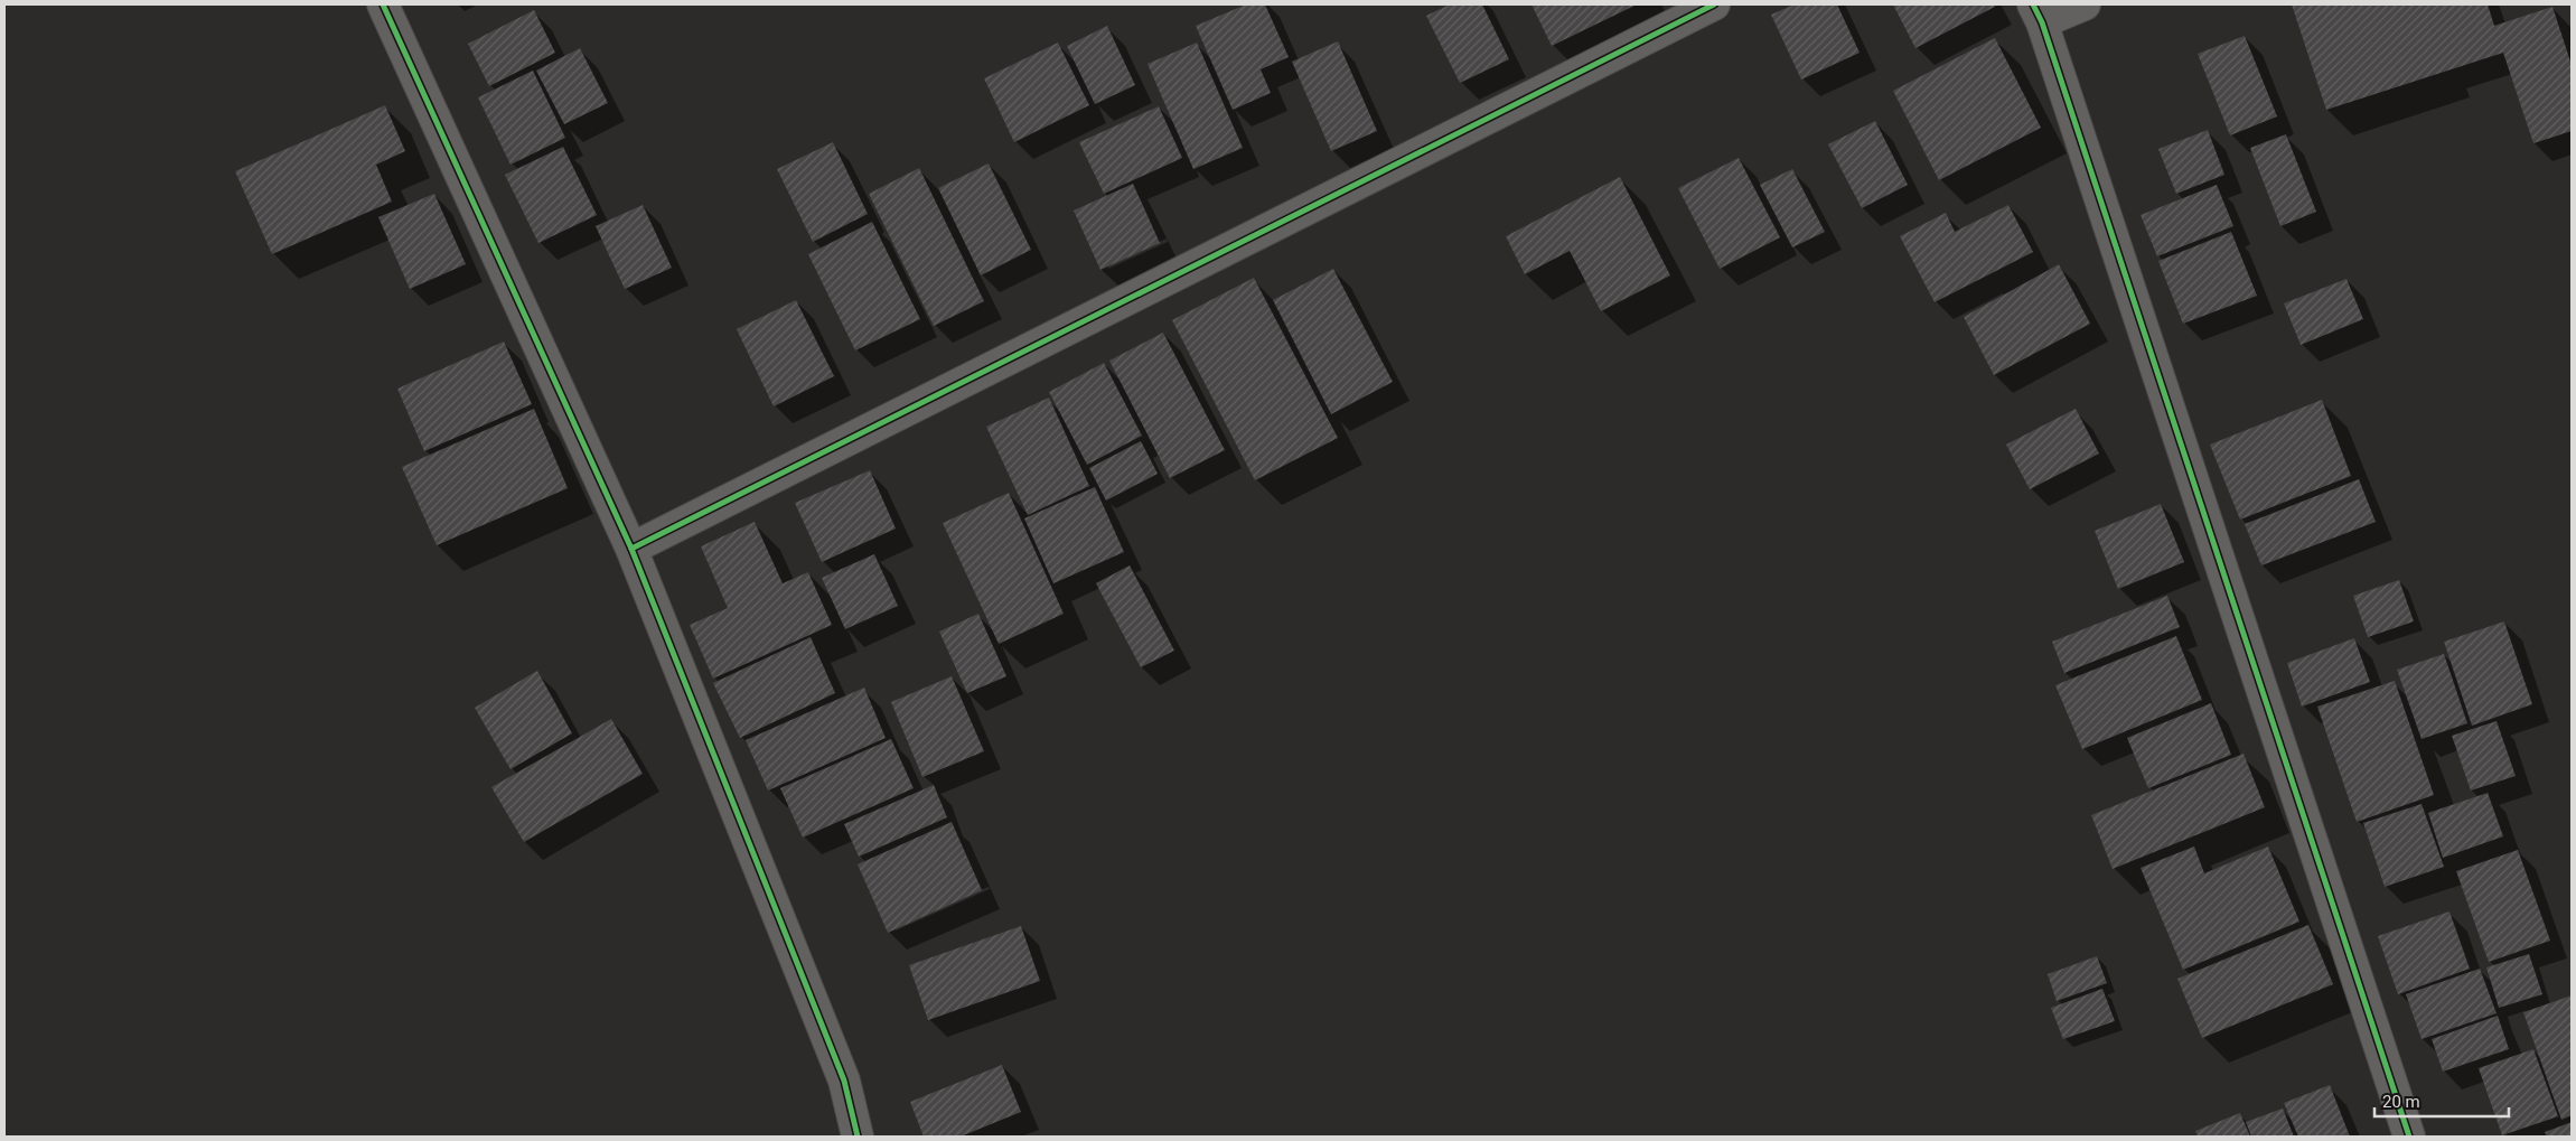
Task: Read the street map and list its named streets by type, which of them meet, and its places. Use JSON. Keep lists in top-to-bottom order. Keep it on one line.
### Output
{"scale_bar":"20 m"}
